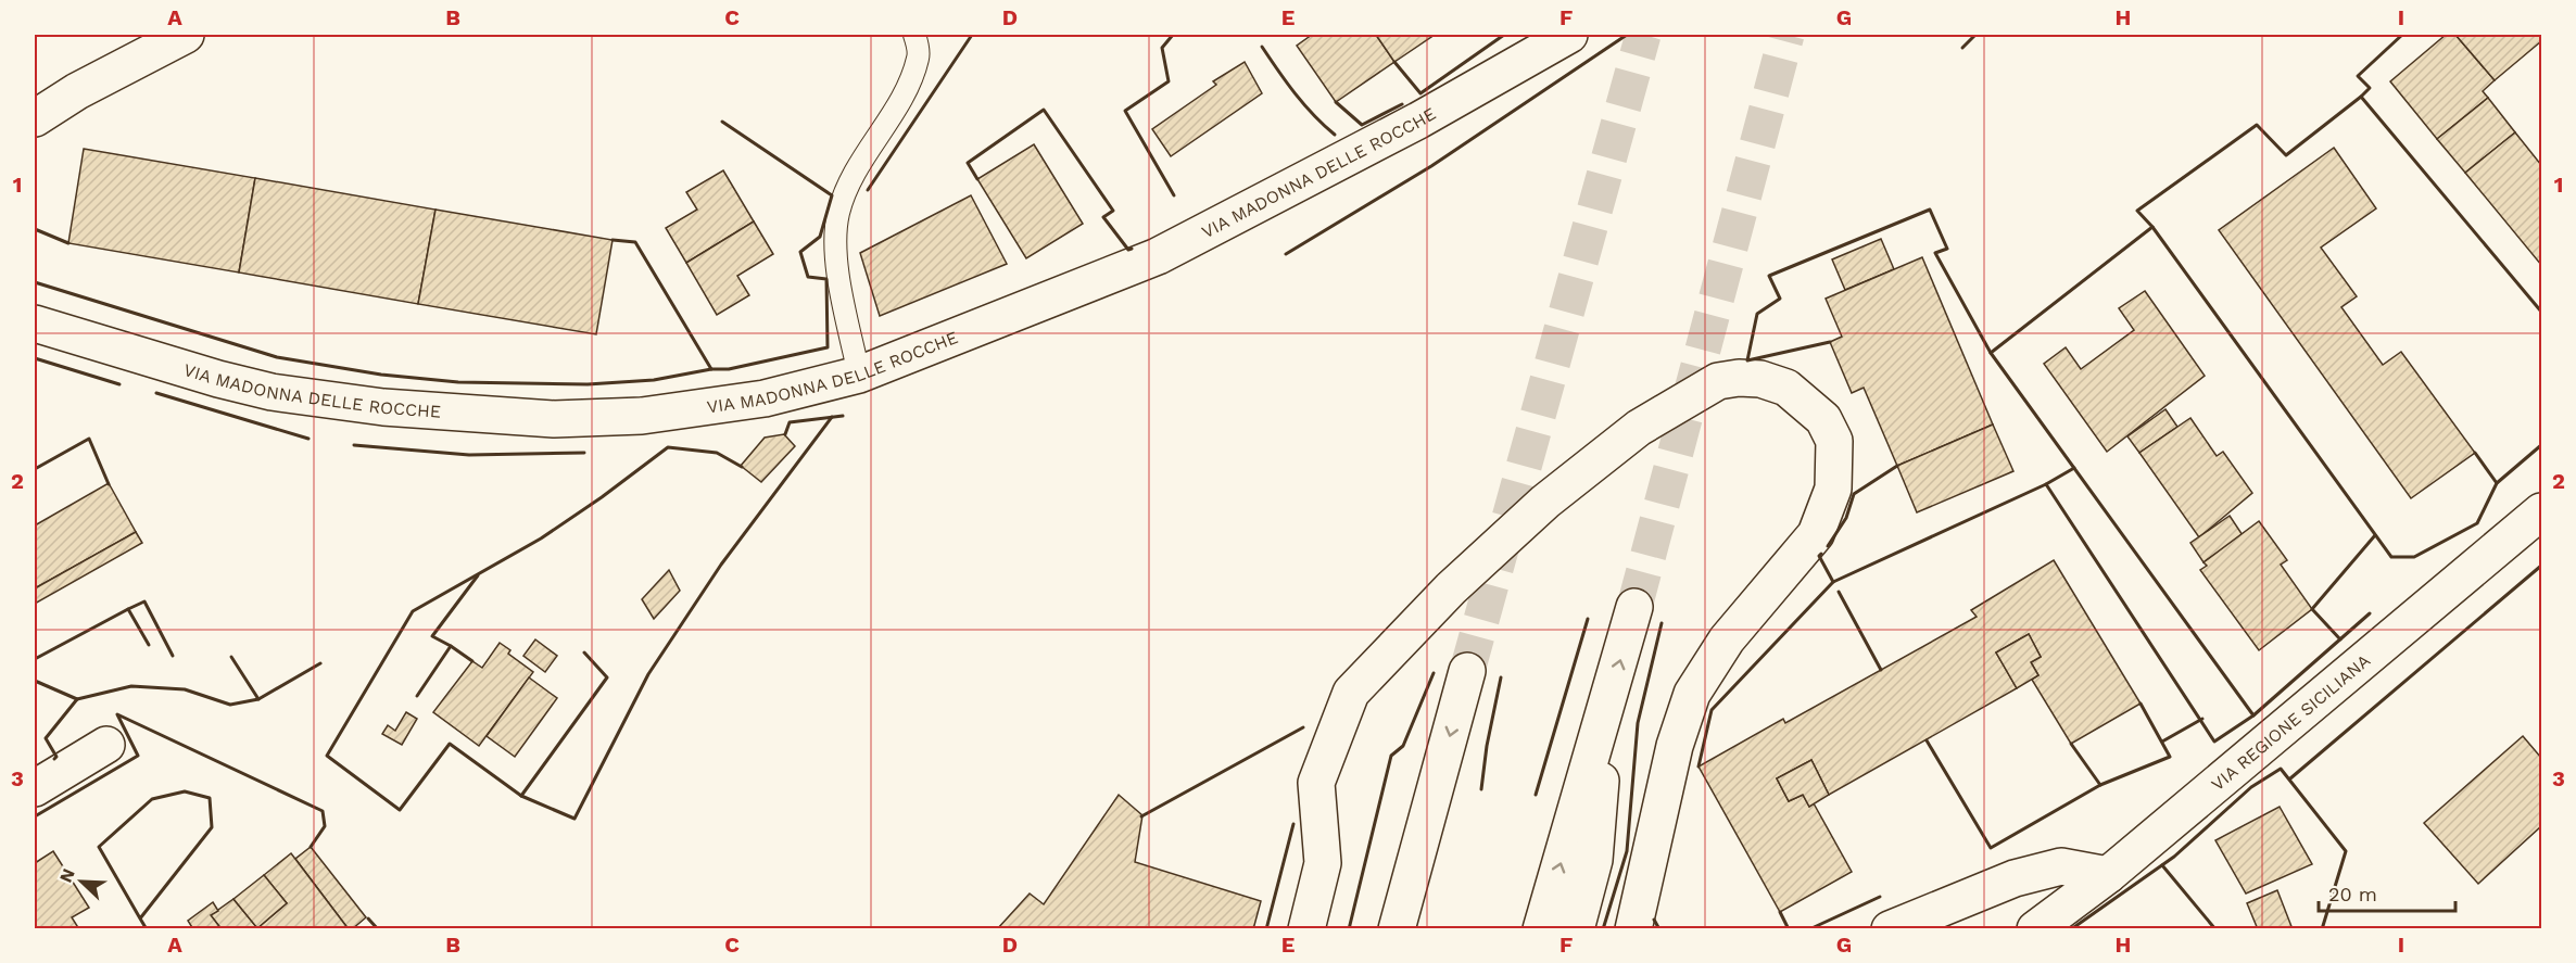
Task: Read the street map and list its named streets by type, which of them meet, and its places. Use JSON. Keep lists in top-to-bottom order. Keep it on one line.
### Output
{"streets":{"street":["VIA MADONNA DELLE ROCCHE","VIA REGIONE SICILIANA"]},"scale_bar":"20 m","north":"top left","grid":{"columns":["A","B","C","D","E","F","G","H","I"],"rows":["1","2","3"]}}
